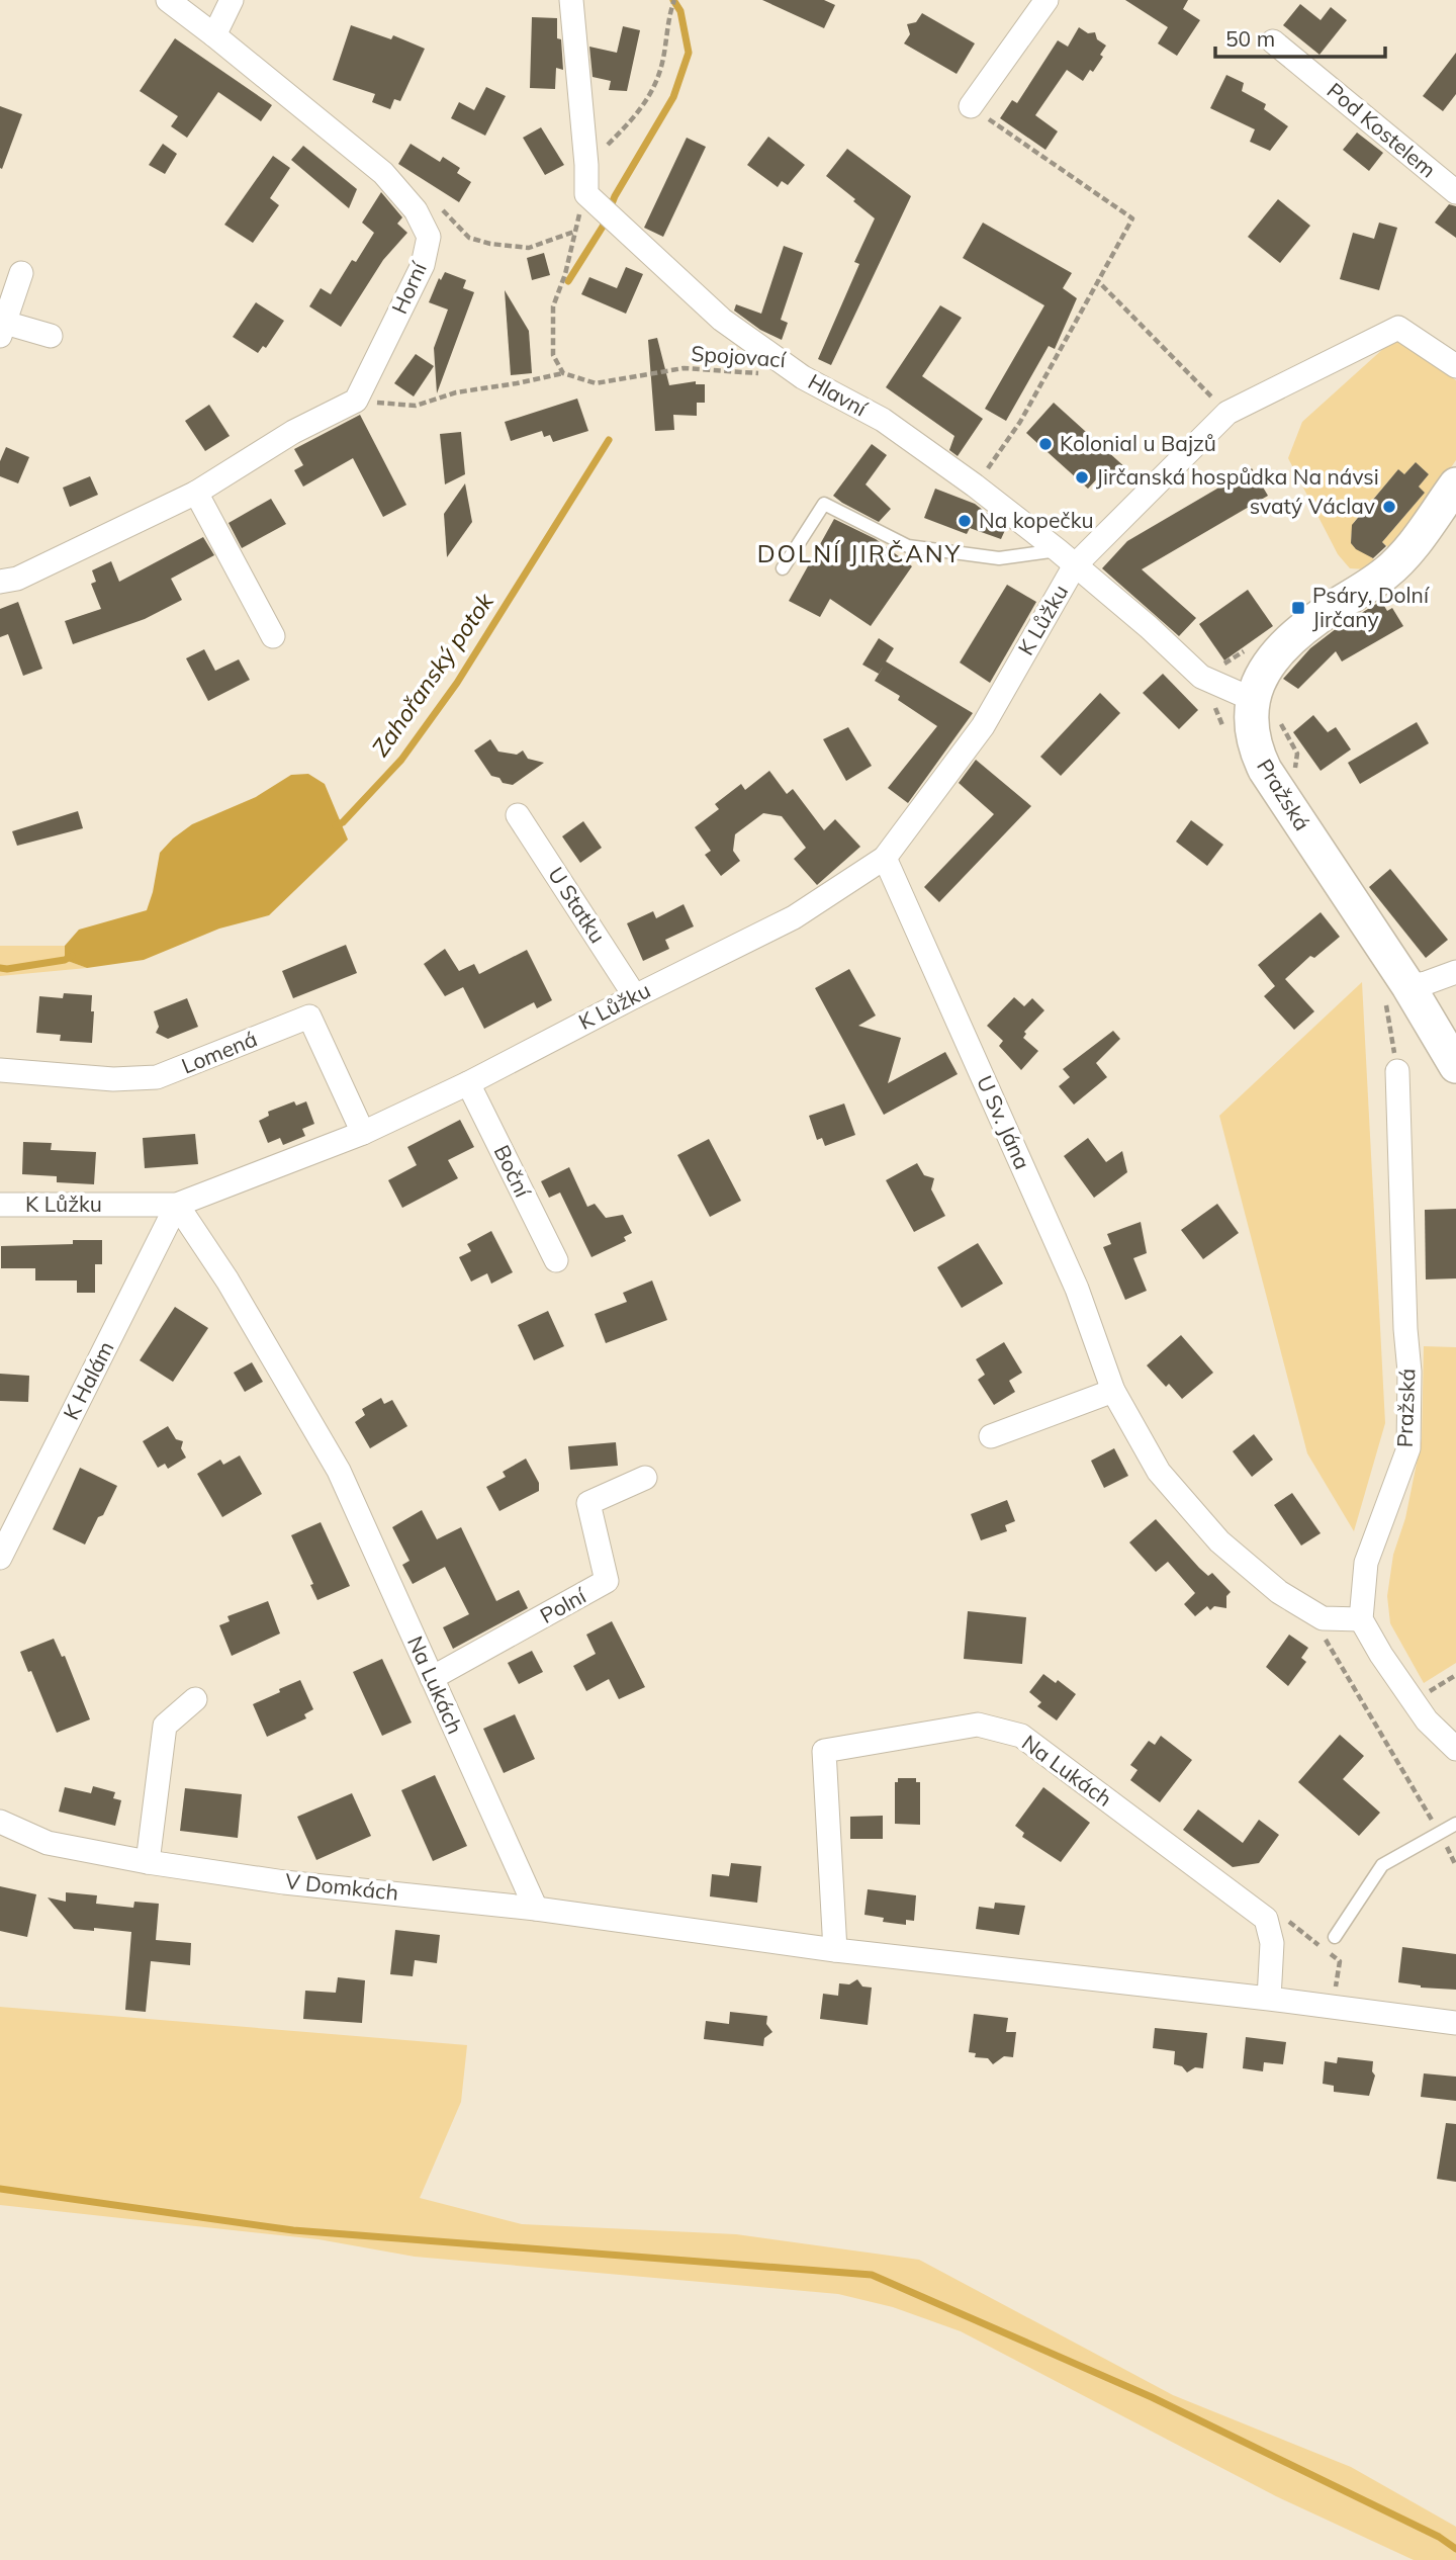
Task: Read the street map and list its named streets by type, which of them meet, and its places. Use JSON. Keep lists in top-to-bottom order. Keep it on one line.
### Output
{"streets":{"main road":["Pražská"],"street":["Pod Kostelem","Horní","Hlavní","K Lůžku","U Statku","Lomená","U Sv. Jána","Boční","K Halám","Polní","Na Lukách","V Domkách"],"path":["Spojovací"]},"crossings":[["Spojovací","Hlavní"],["Hlavní","K Lůžku"],["Hlavní","Pražská"],["K Lůžku","U Statku"],["K Lůžku","Lomená"],["K Lůžku","U Sv. Jána"],["K Lůžku","Boční"],["K Lůžku","K Halám"],["K Lůžku","Na Lukách"],["Pražská","U Sv. Jána"],["K Halám","Na Lukách"],["Polní","Na Lukách"],["Na Lukách","V Domkách"]],"districts":["DOLNÍ JIRČANY"],"water":["Zahořanský potok"],"places":{"other":["Kolonial u Bajzů","Jirčanská hospůdka Na návsi","svatý Václav","Na kopečku"],"transit":["Psáry, Dolní Jirčany"]},"scale_bar":"50 m"}
